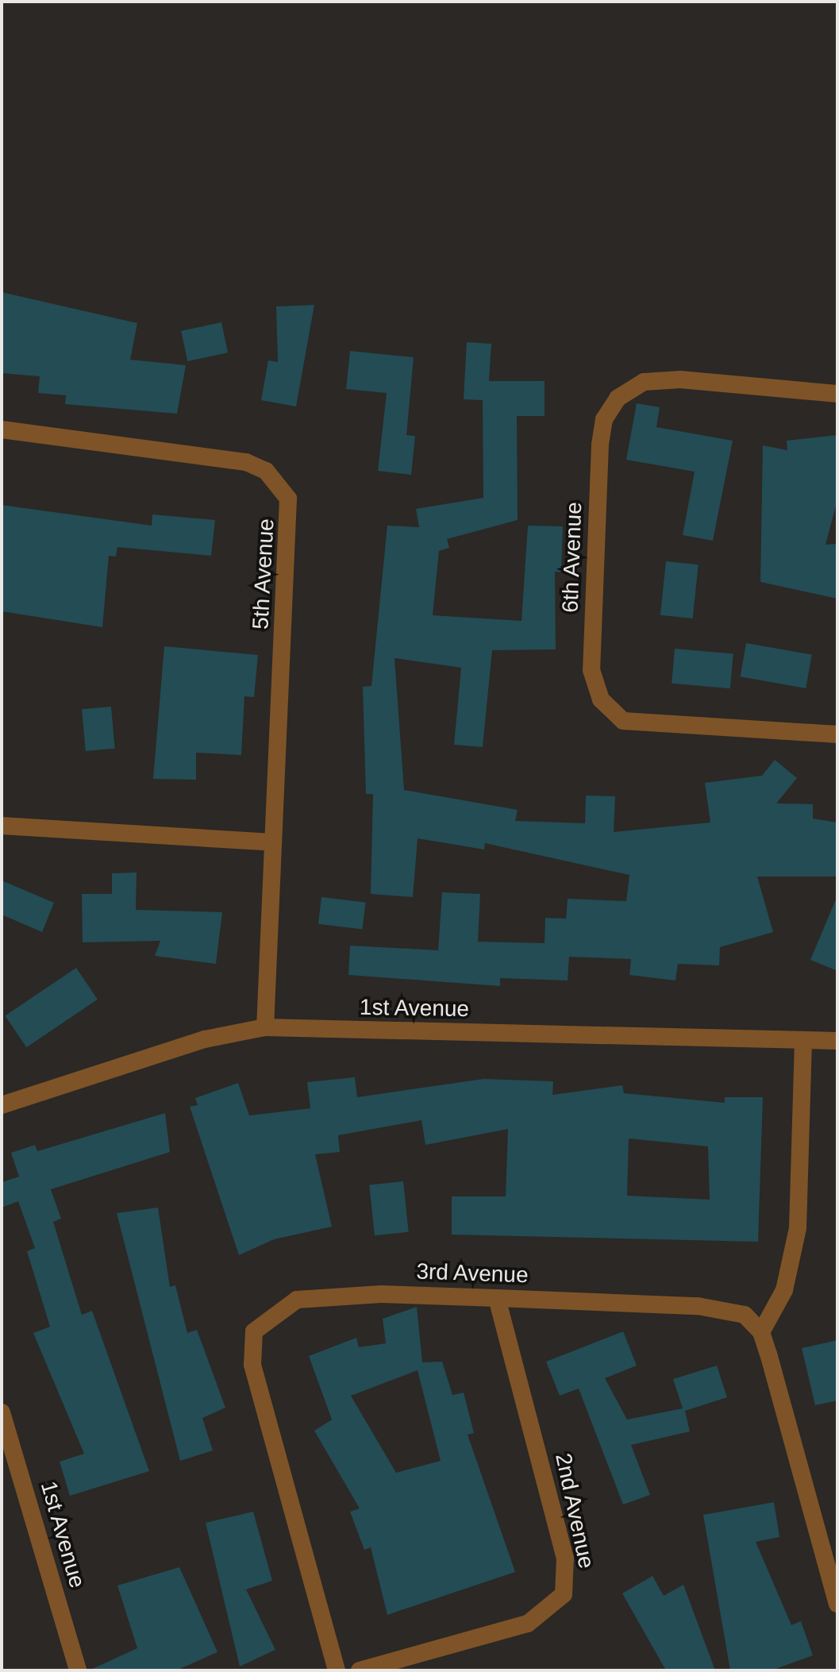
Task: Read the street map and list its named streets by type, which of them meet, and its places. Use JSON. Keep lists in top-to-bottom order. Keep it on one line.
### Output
{"streets":{"street":["6th Avenue","5th Avenue","1st Avenue","3rd Avenue","2nd Avenue"]},"crossings":[["5th Avenue","1st Avenue"],["3rd Avenue","2nd Avenue"]]}
